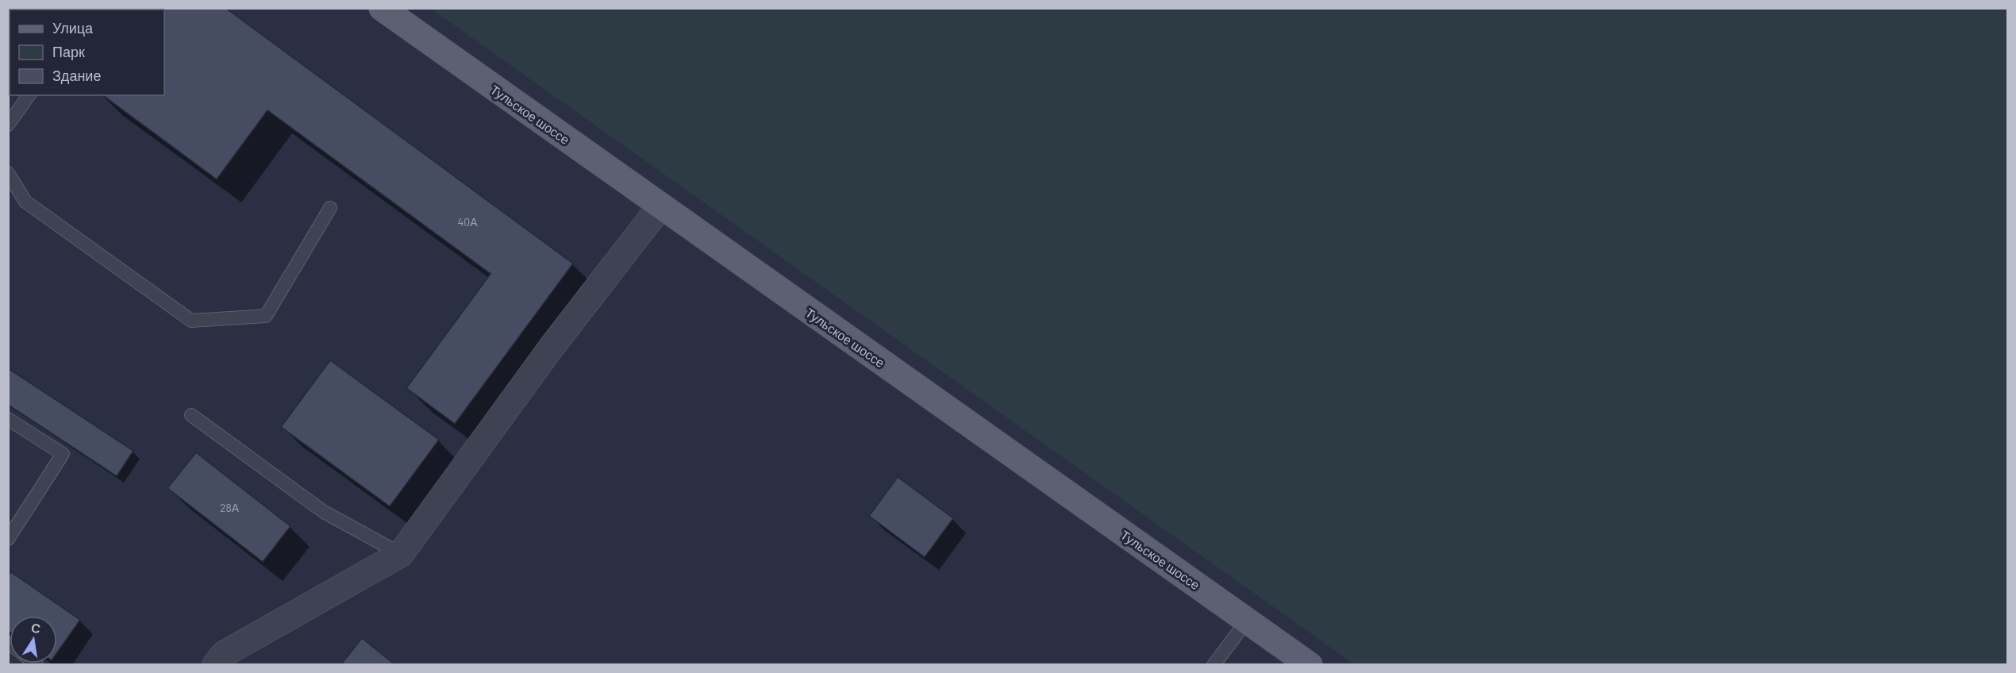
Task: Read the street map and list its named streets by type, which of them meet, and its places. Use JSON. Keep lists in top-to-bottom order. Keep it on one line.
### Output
{"streets":{"main road":["Тульское шоссе"]},"house_numbers":["40А","28А"],"legend":["Улица","Парк","Здание"],"north":"top"}
